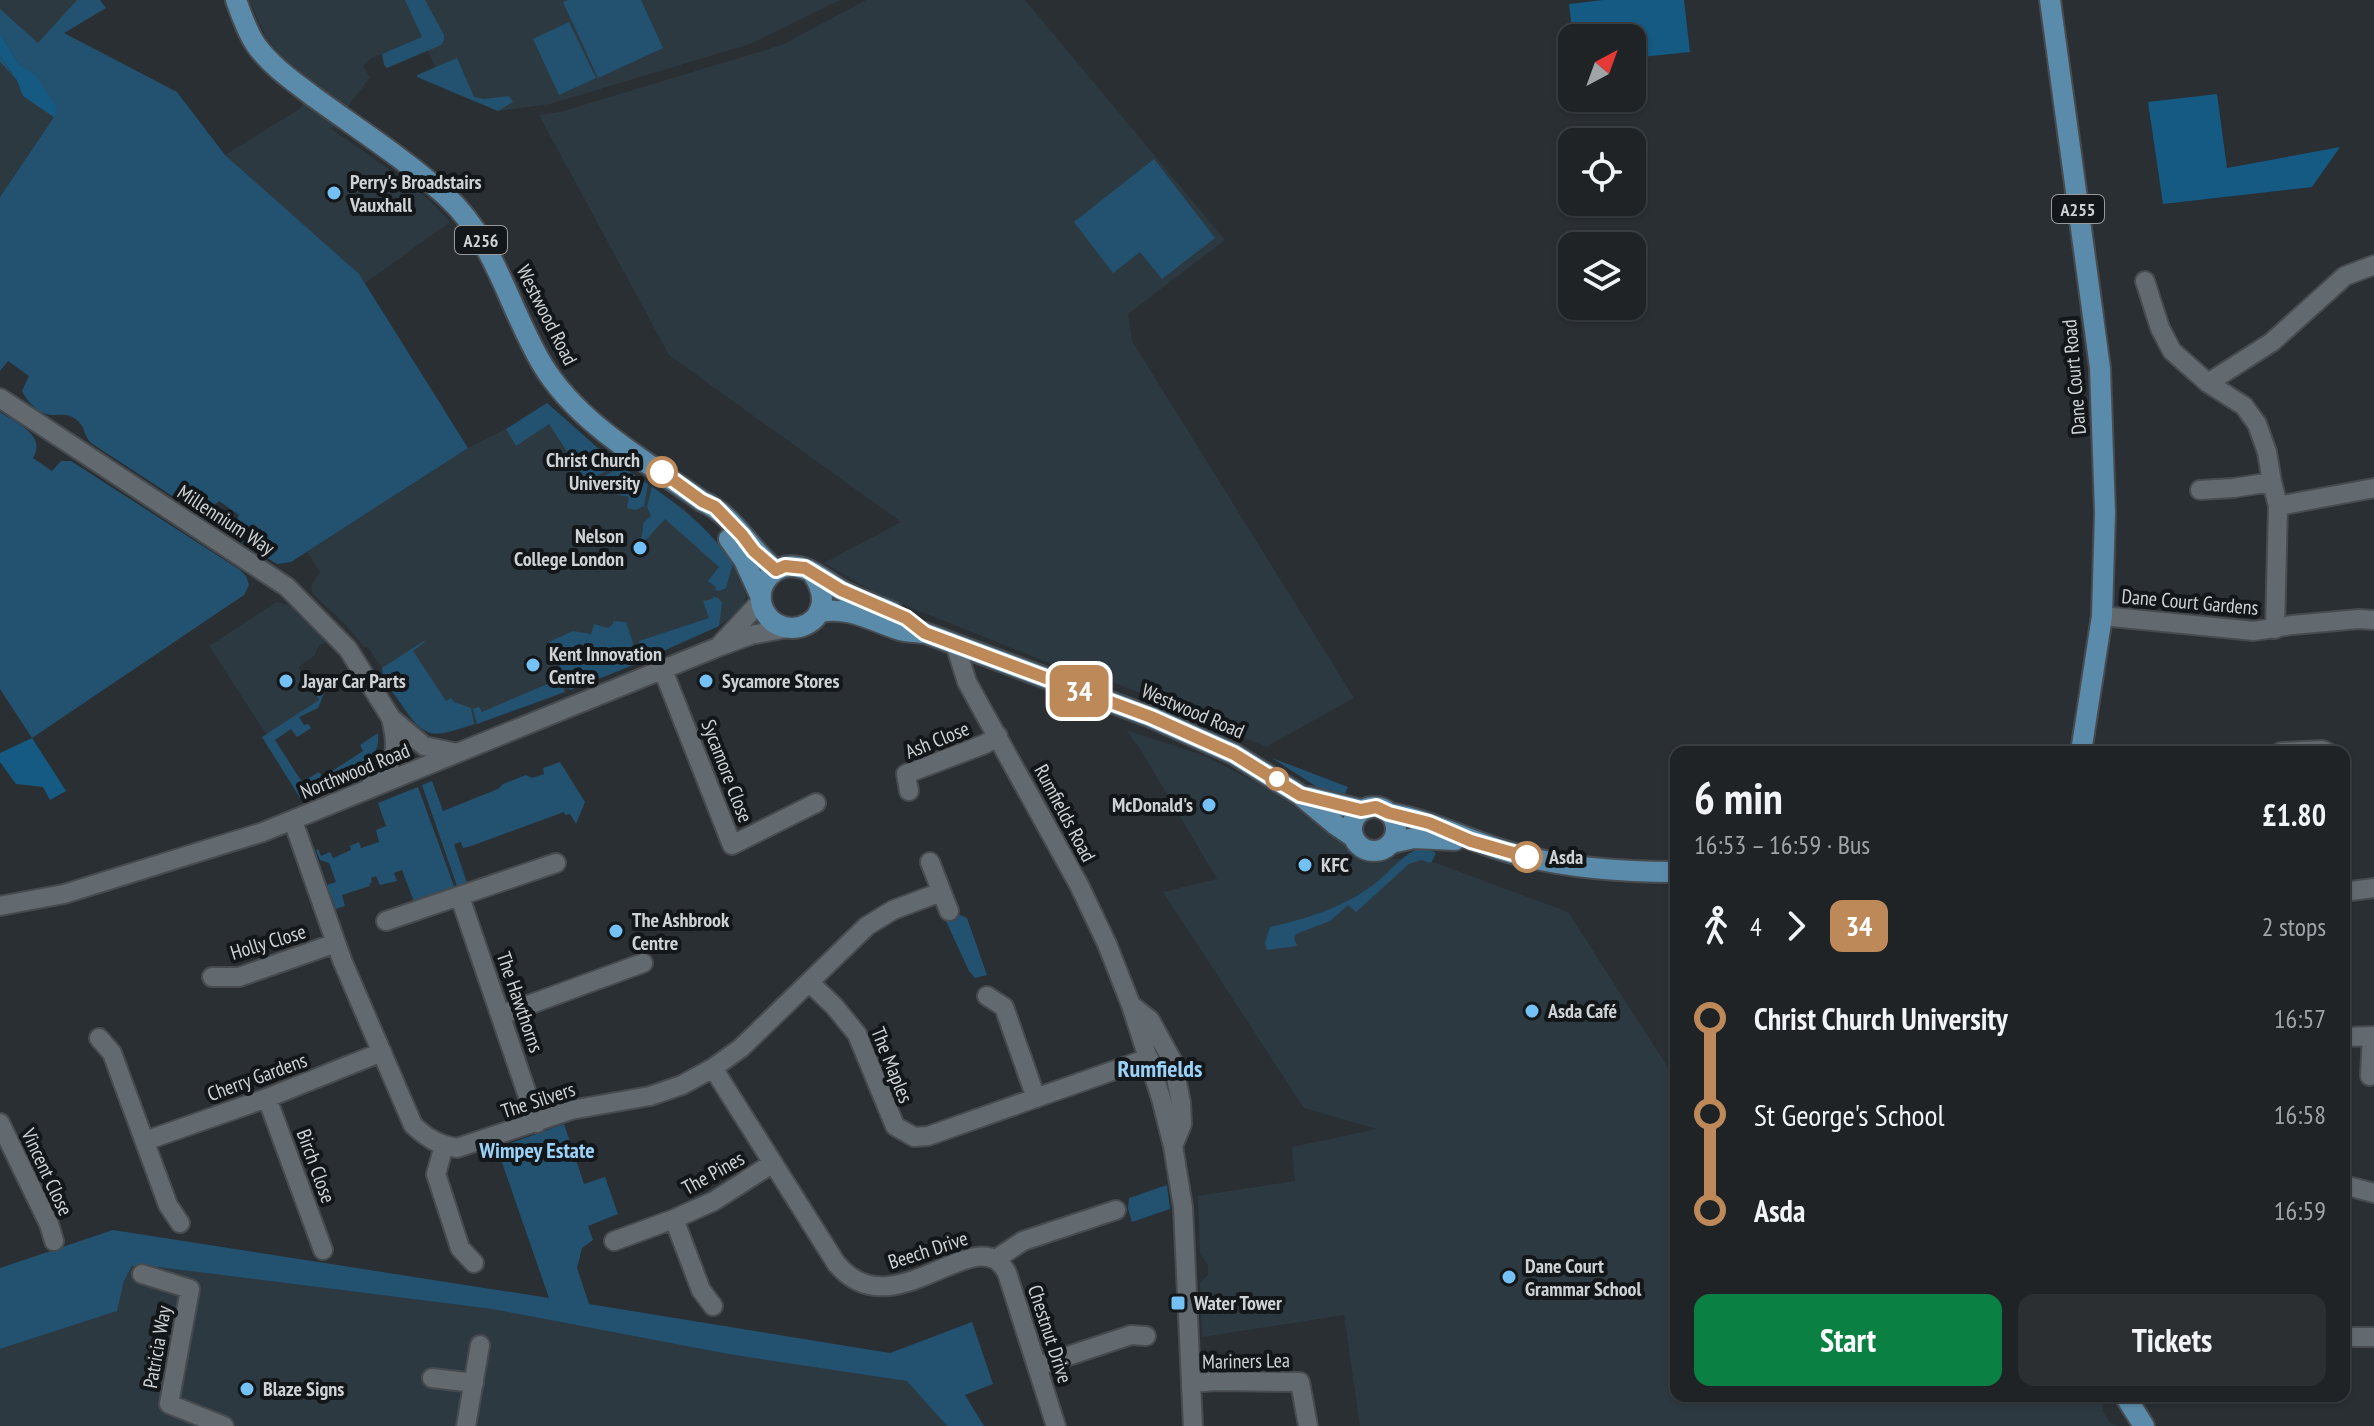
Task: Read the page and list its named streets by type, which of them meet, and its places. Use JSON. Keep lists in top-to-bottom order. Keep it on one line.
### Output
{"streets":{"main road":["A255","A256","Westwood Road","Dane Court Road"],"street":["Millennium Way","Dane Court Gardens","Ash Close","Northwood Road","Sycamore Close","Rumfields Road","Holly Close","The Hawthorns","The Maples","Cherry Gardens","The Silvers","Birch Close","Vincent Close","The Pines","Beech Drive","Chestnut Drive","Patricia Way","Mariners Lea"]},"crossings":[["A256","Westwood Road"],["A256","Northwood Road"],["Westwood Road","Northwood Road"],["Westwood Road","Rumfields Road"],["Dane Court Road","Dane Court Gardens"],["Millennium Way","Northwood Road"],["Ash Close","Rumfields Road"],["Northwood Road","Sycamore Close"],["Rumfields Road","The Maples"],["Rumfields Road","Mariners Lea"],["The Hawthorns","The Silvers"],["The Maples","The Silvers"],["Cherry Gardens","Birch Close"],["The Silvers","Beech Drive"],["The Pines","Beech Drive"],["Beech Drive","Chestnut Drive"]],"districts":["Rumfields","Wimpey Estate"],"places":{"other":["Perry's Broadstairs Vauxhall","Christ Church University","Nelson College London","Kent Innovation Centre","Jayar Car Parts","Sycamore Stores","McDonald's","Asda","KFC","The Ashbrook Centre","Asda Café","Dane Court Grammar School","Blaze Signs"],"transit":["Water Tower"]},"lines":["bus line 34"],"north":"top right","page":{"on_map":"34","heading":["6 min","16:53 – 16:59 · Bus","£1.80"],"legs":["4","34","2 stops"],"list":[{"name":"Christ Church University","value":"16:57"},{"name":"St George's School","value":"16:58"},{"name":"Asda","value":"16:59"}],"buttons":["Start","Tickets"]}}
